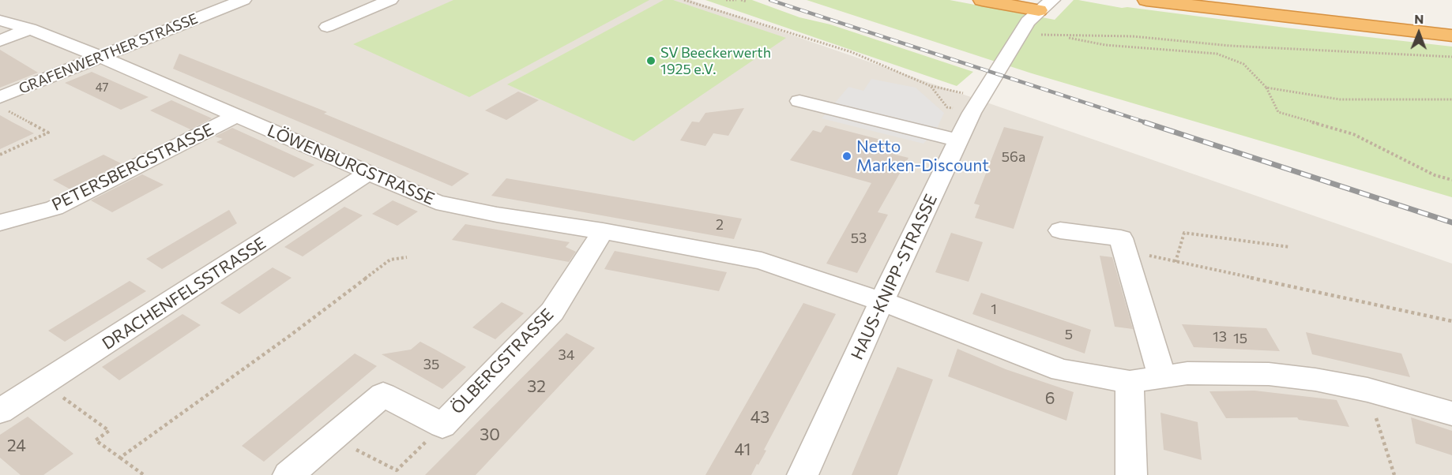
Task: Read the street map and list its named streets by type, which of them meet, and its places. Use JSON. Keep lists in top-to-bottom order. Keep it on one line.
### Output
{"streets":{"street":["GRAFENWERTHER STRASSE","LÖWENBURGSTRASSE","PETERSBERGSTRASSE","HAUS-KNIPP-STRASSE","DRACHENFELSSTRASSE","ÖLBERGSTRASSE"]},"crossings":[["GRAFENWERTHER STRASSE","LÖWENBURGSTRASSE"],["LÖWENBURGSTRASSE","PETERSBERGSTRASSE"],["LÖWENBURGSTRASSE","HAUS-KNIPP-STRASSE"],["LÖWENBURGSTRASSE","DRACHENFELSSTRASSE"],["LÖWENBURGSTRASSE","ÖLBERGSTRASSE"]],"places":["SV Beeckerwerth 1925 e.V.","Netto Marken-Discount"],"house_numbers":["47","56a","2","53","1","5","13","15","34","35","32","6","43","30","24","41"],"north":"top"}
